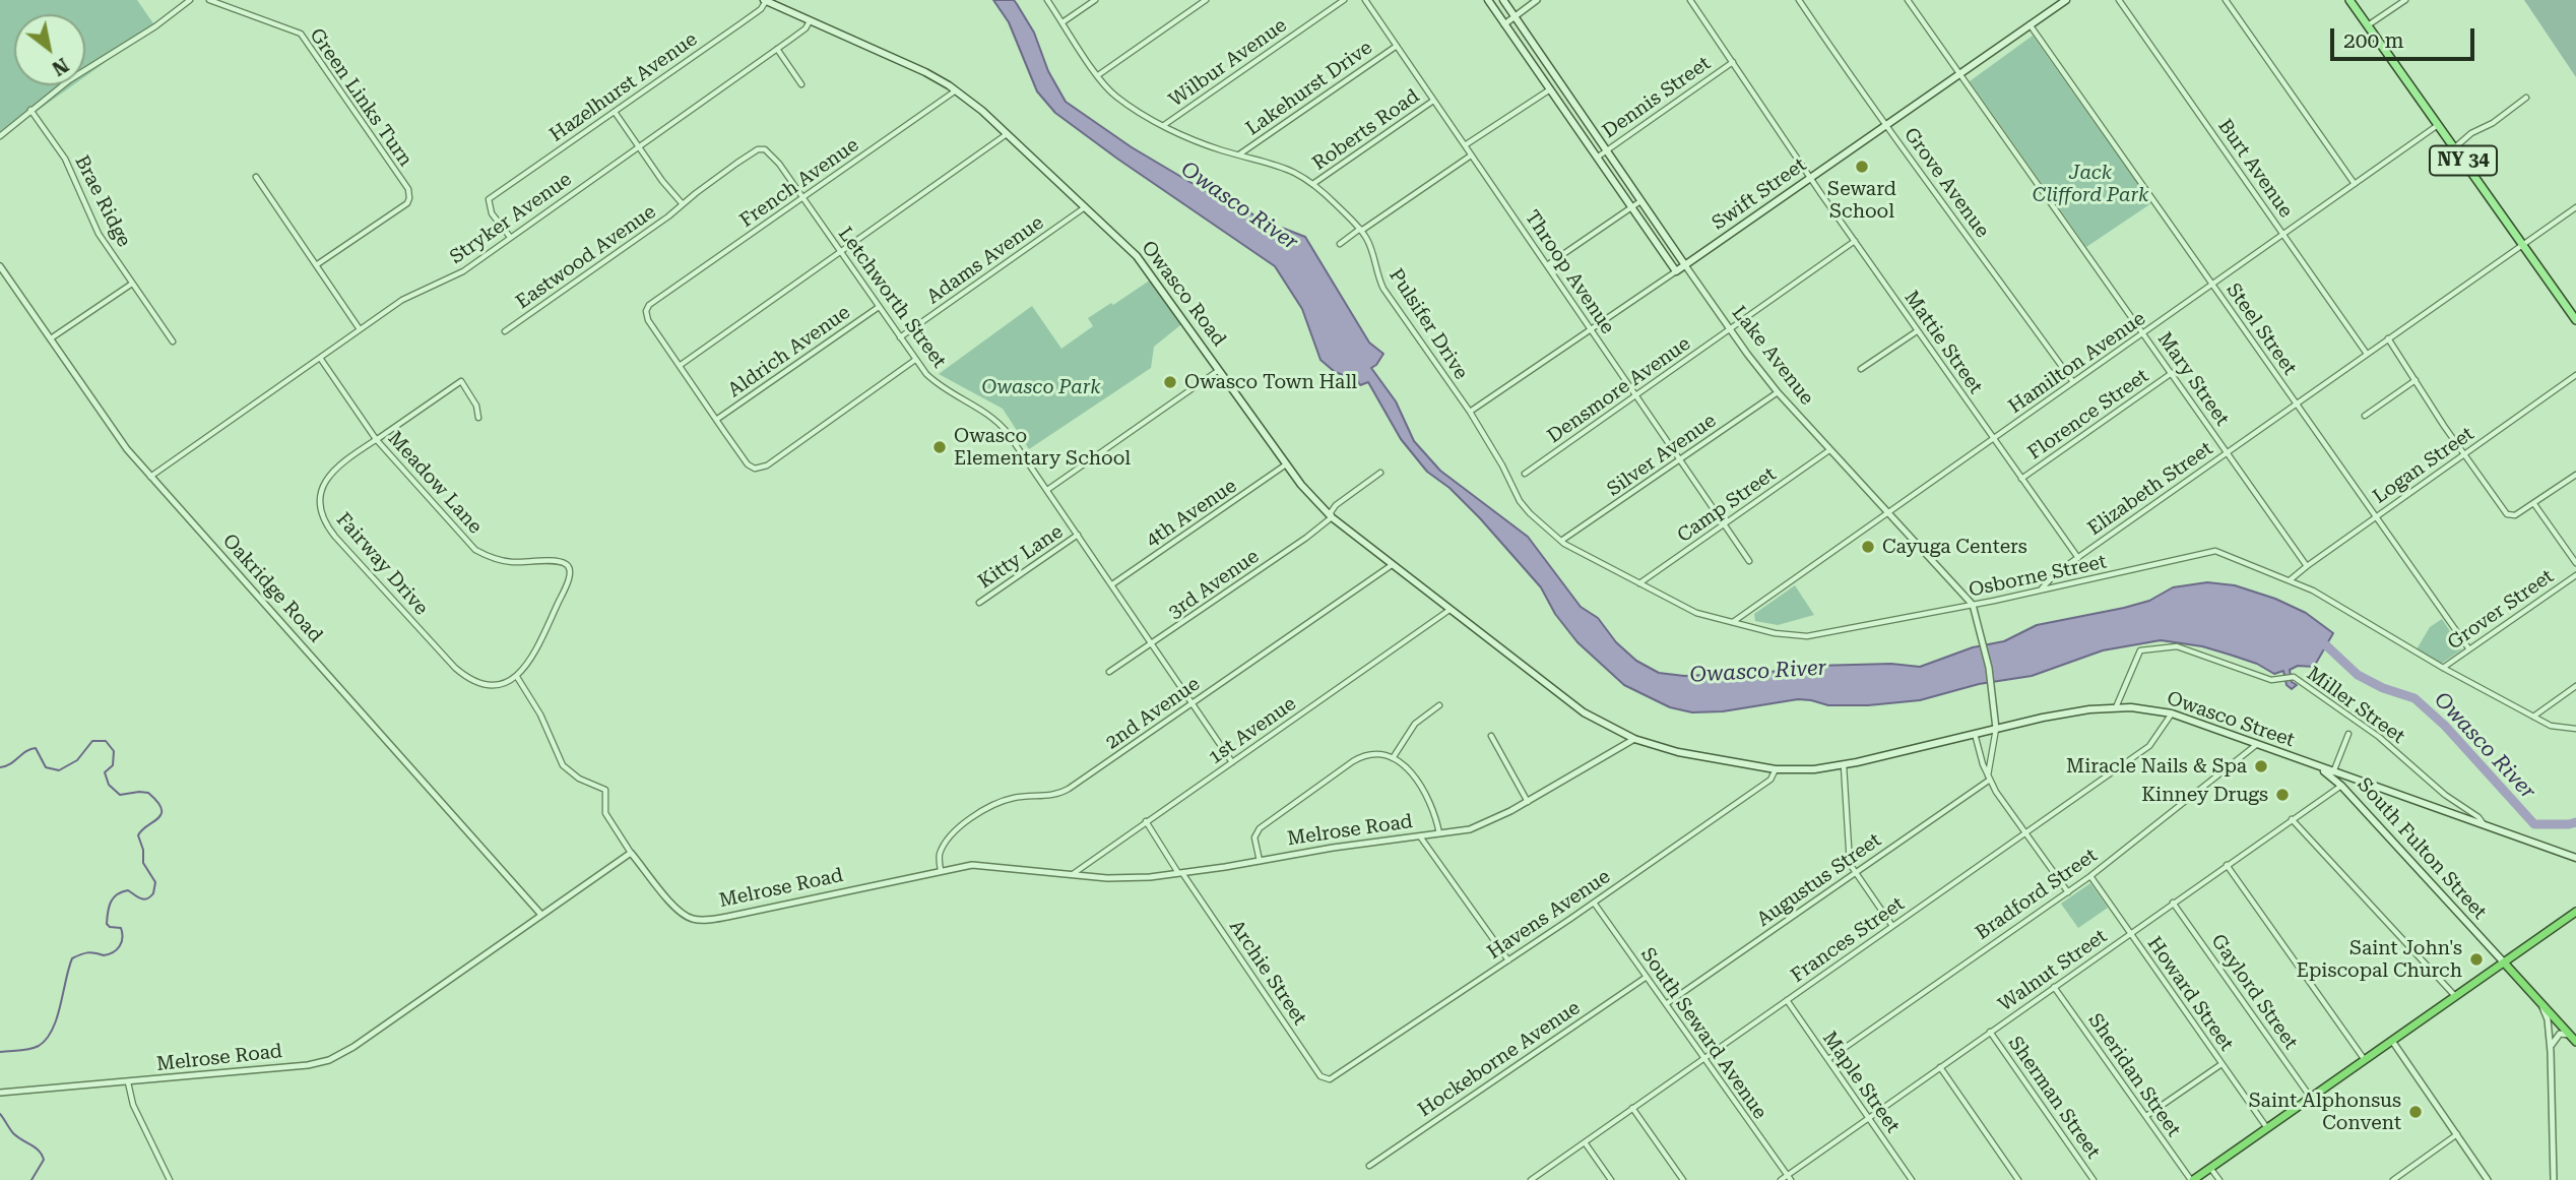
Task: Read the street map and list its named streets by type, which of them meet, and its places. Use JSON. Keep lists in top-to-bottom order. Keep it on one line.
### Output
{"streets":{"main road":["NY 34","Swift Street","Owasco Road","Lake Avenue","Owasco Street","South Fulton Street"],"street":["Wilbur Avenue","Hazelhurst Avenue","Lakehurst Drive","Green Links Turn","Dennis Street","Roberts Road","Burt Avenue","French Avenue","Grove Avenue","Brae Ridge","Stryker Avenue","Eastwood Avenue","Adams Avenue","Throop Avenue","Letchworth Street","Pulsifer Drive","Steel Street","Mattie Street","Aldrich Avenue","Hamilton Avenue","Mary Street","Densmore Avenue","Florence Street","Silver Avenue","Logan Street","Meadow Lane","Elizabeth Street","Camp Street","4th Avenue","Kitty Lane","Fairway Drive","Osborne Street","3rd Avenue","Oakridge Road","Grover Street","Miller Street","2nd Avenue","1st Avenue","Melrose Road","Augustus Street","Bradford Street","Havens Avenue","Frances Street","Walnut Street","Archie Street","Gaylord Street","Howard Street","South Seward Avenue","Hockeborne Avenue","Sheridan Street","Maple Street","Sherman Street"]},"crossings":[["Wilbur Avenue","Pulsifer Drive"],["Hazelhurst Avenue","Stryker Avenue"],["Hazelhurst Avenue","Owasco Road"],["Lakehurst Drive","Throop Avenue"],["Lakehurst Drive","Pulsifer Drive"],["Dennis Street","Mattie Street"],["Dennis Street","Lake Avenue"],["Roberts Road","Throop Avenue"],["Roberts Road","Pulsifer Drive"],["NY 34","Hamilton Avenue"],["NY 34","Elizabeth Street"],["Burt Avenue","Hamilton Avenue"],["Burt Avenue","Elizabeth Street"],["French Avenue","Owasco Road"],["French Avenue","Letchworth Street"],["French Avenue","Aldrich Avenue"],["Grove Avenue","Swift Street"],["Grove Avenue","Hamilton Avenue"],["Swift Street","Throop Avenue"],["Swift Street","Pulsifer Drive"],["Swift Street","Steel Street"],["Swift Street","Mattie Street"],["Swift Street","Lake Avenue"],["Swift Street","Mary Street"],["Stryker Avenue","Owasco Road"],["Stryker Avenue","Meadow Lane"],["Stryker Avenue","Oakridge Road"],["Eastwood Avenue","Letchworth Street"],["Adams Avenue","Owasco Road"],["Adams Avenue","Letchworth Street"],["Throop Avenue","Densmore Avenue"],["Throop Avenue","Silver Avenue"],["Throop Avenue","Camp Street"],["Owasco Road","4th Avenue"],["Owasco Road","3rd Avenue"],["Owasco Road","2nd Avenue"],["Owasco Road","Owasco Street"],["Owasco Road","1st Avenue"],["Owasco Road","Melrose Road"],["Owasco Road","Havens Avenue"],["Letchworth Street","Aldrich Avenue"],["Letchworth Street","4th Avenue"],["Letchworth Street","Kitty Lane"],["Letchworth Street","3rd Avenue"],["Letchworth Street","2nd Avenue"],["Letchworth Street","1st Avenue"],["Pulsifer Drive","Osborne Street"],["Steel Street","Hamilton Avenue"],["Steel Street","Logan Street"],["Steel Street","Elizabeth Street"],["Steel Street","Grover Street"],["Mattie Street","Hamilton Avenue"],["Mattie Street","Densmore Avenue"],["Mattie Street","Florence Street"],["Mattie Street","Elizabeth Street"],["Lake Avenue","Hamilton Avenue"],["Lake Avenue","Densmore Avenue"],["Lake Avenue","Silver Avenue"],["Lake Avenue","Camp Street"],["Lake Avenue","Osborne Street"],["Lake Avenue","Owasco Street"],["Hamilton Avenue","Mary Street"],["Hamilton Avenue","Osborne Street"],["Mary Street","Florence Street"],["Mary Street","Logan Street"],["Mary Street","Elizabeth Street"],["Silver Avenue","Osborne Street"],["Logan Street","Osborne Street"],["Meadow Lane","Fairway Drive"],["Elizabeth Street","Osborne Street"],["Camp Street","Osborne Street"],["Osborne Street","Grover Street"],["Oakridge Road","Melrose Road"],["Miller Street","Owasco Street"],["2nd Avenue","Melrose Road"],["Owasco Street","South Fulton Street"],["Owasco Street","Bradford Street"],["Owasco Street","Havens Avenue"],["Owasco Street","Frances Street"],["1st Avenue","Melrose Road"],["1st Avenue","Archie Street"],["Melrose Road","Archie Street"],["South Fulton Street","Walnut Street"],["Augustus Street","South Seward Avenue"],["Bradford Street","Howard Street"],["Bradford Street","Maple Street"],["Havens Avenue","Archie Street"],["Havens Avenue","South Seward Avenue"],["Frances Street","South Seward Avenue"],["Frances Street","Maple Street"],["Walnut Street","Gaylord Street"],["Walnut Street","Howard Street"],["Walnut Street","South Seward Avenue"],["Walnut Street","Sheridan Street"],["Walnut Street","Maple Street"],["Walnut Street","Sherman Street"],["South Seward Avenue","Hockeborne Avenue"]],"water":["Owasco River"],"parks":["Jack Clifford Park","Owasco Park"],"places":["Seward School","Owasco Town Hall","Owasco Elementary School","Cayuga Centers","Miracle Nails & Spa","Kinney Drugs","Saint John's Episcopal Church","Saint Alphonsus Convent"],"scale_bar":"200 m","north":"bottom right"}
